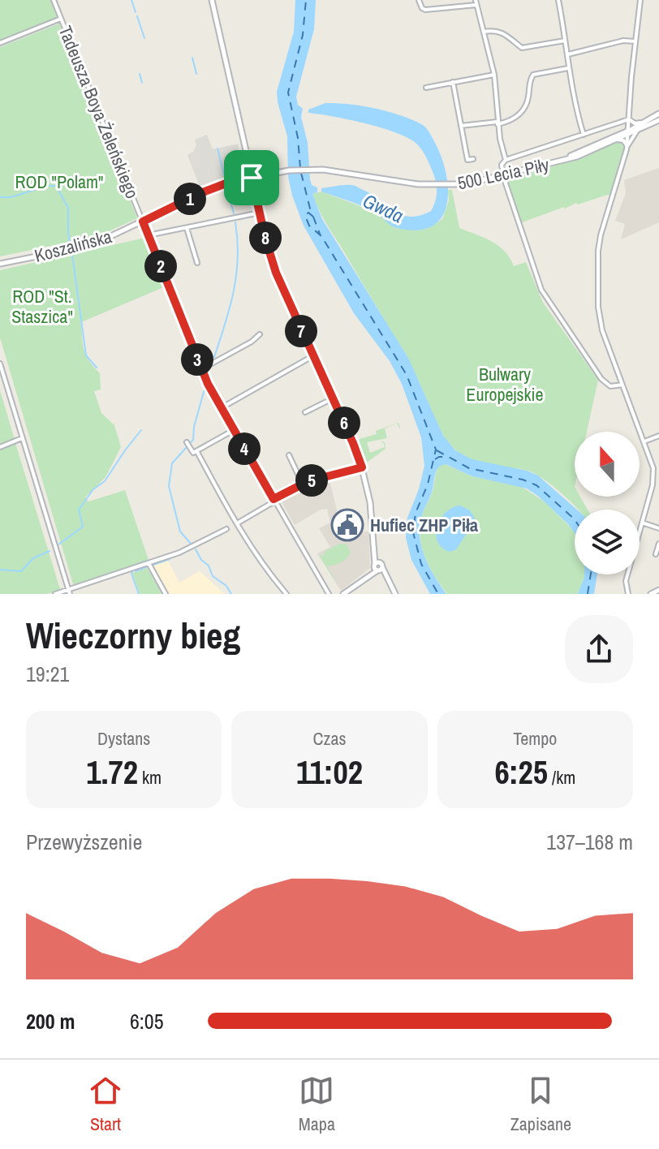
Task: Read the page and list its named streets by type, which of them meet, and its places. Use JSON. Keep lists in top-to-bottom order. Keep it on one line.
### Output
{"streets":{"street":["Tadeusza Boya Żeleńskiego","500 Lecia Piły","Koszalińska"]},"crossings":[["Tadeusza Boya Żeleńskiego","Koszalińska"],["500 Lecia Piły","Koszalińska"]],"water":["Gwda"],"parks":["ROD \"Polam\"","ROD \"St. Staszica\"","Bulwary Europejskie"],"places":{"public building":["Hufiec ZHP Piła"]},"north":"top","page":{"pins":["1","8","2","7","3","6","4","5"],"heading":["Wieczorny bieg","19:21"],"stats":[["Dystans","1.72 km"],["Czas","11:02"],["Tempo","6:25 /km"]],"chart":["Przewyższenie","137–168 m"],"list":[{"name":"200 m","note":"6:05"}],"tabs":["Start","Mapa","Zapisane"]}}
